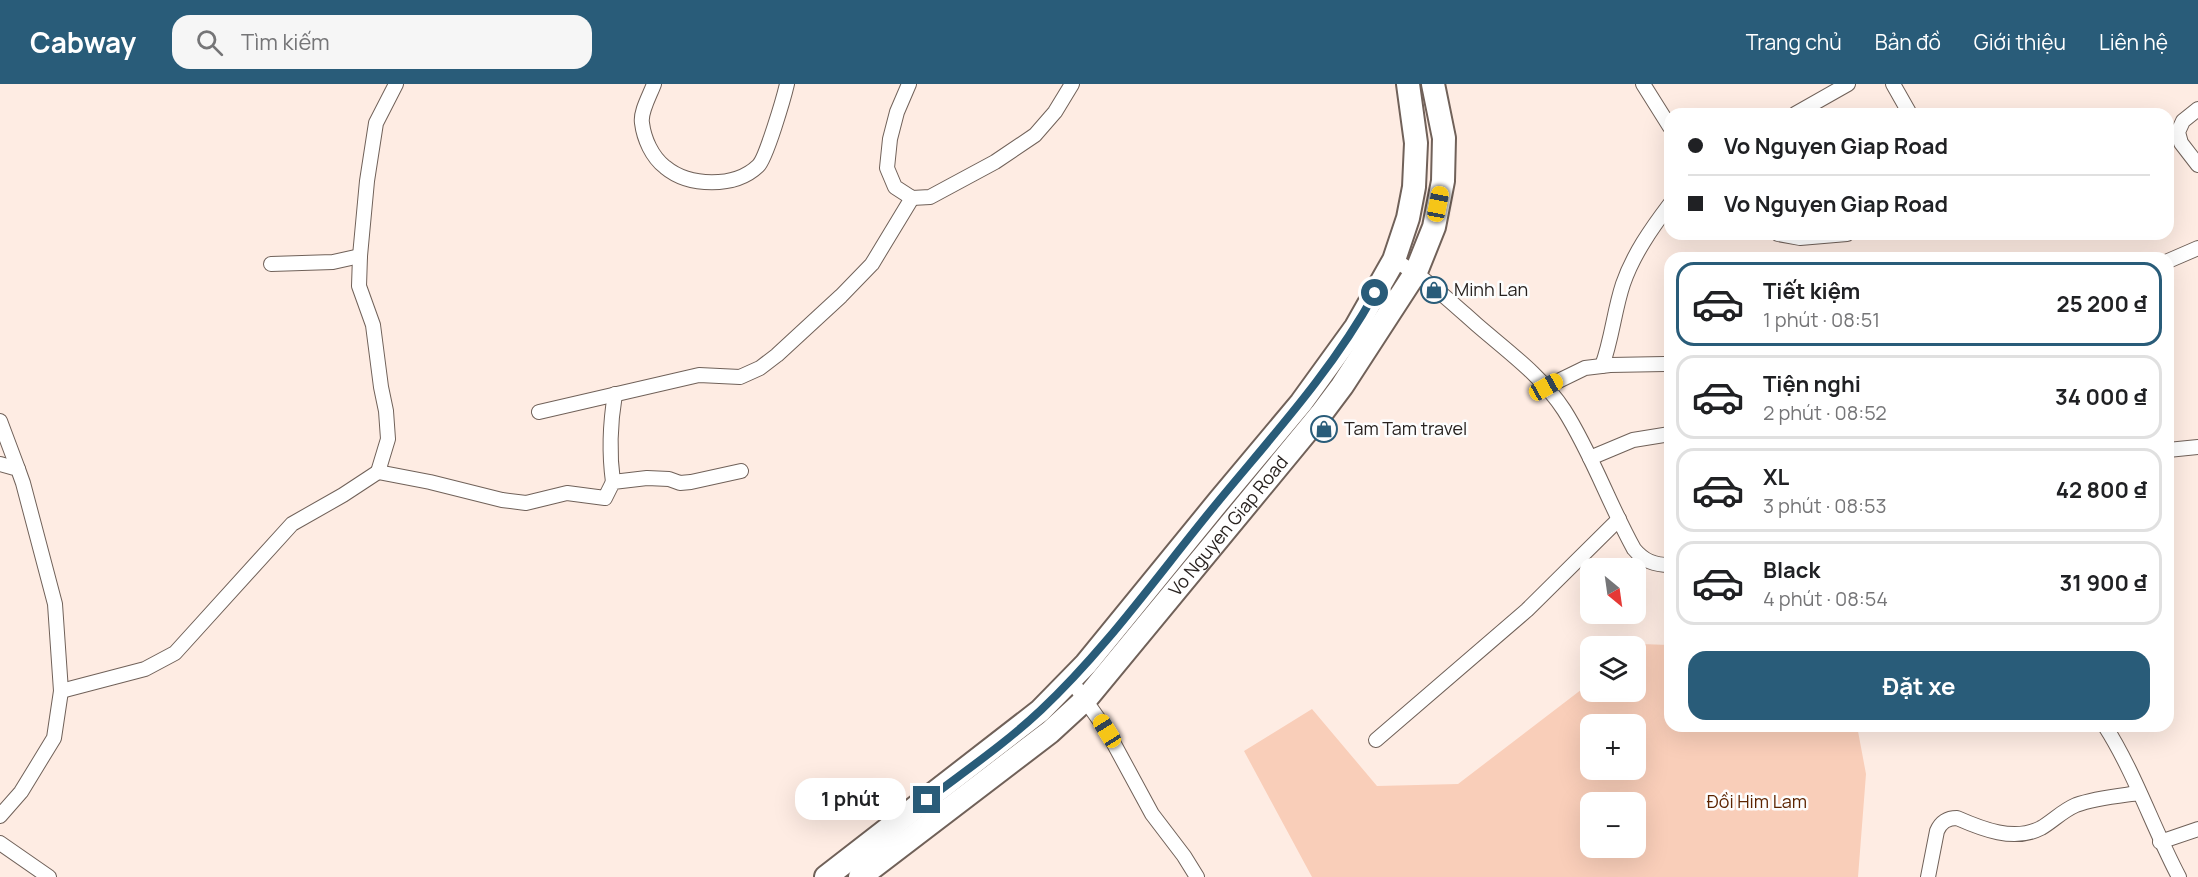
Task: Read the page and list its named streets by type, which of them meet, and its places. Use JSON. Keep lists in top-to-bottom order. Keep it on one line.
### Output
{"streets":{"highway":["Vo Nguyen Giap Road"]},"parks":["Đồi Him Lam"],"places":{"shop":["Minh Lan","Tam Tam travel"]},"north":"bottom right","page":{"header":"Cabway","search":"Tìm kiếm","nav":["Trang chủ","Bản đồ","Giới thiệu","Liên hệ"],"banner":["Vo Nguyen Giap Road","Vo Nguyen Giap Road"],"list":[{"name":"Tiết kiệm","note":"1 phút · 08:51","value":"25 200 ₫"},{"name":"Tiện nghi","note":"2 phút · 08:52","value":"34 000 ₫"},{"name":"XL","note":"3 phút · 08:53","value":"42 800 ₫"},{"name":"Black","note":"4 phút · 08:54","value":"31 900 ₫"}],"map_buttons":["+","−"],"buttons":"Đặt xe","bubble":"1 phút"}}
